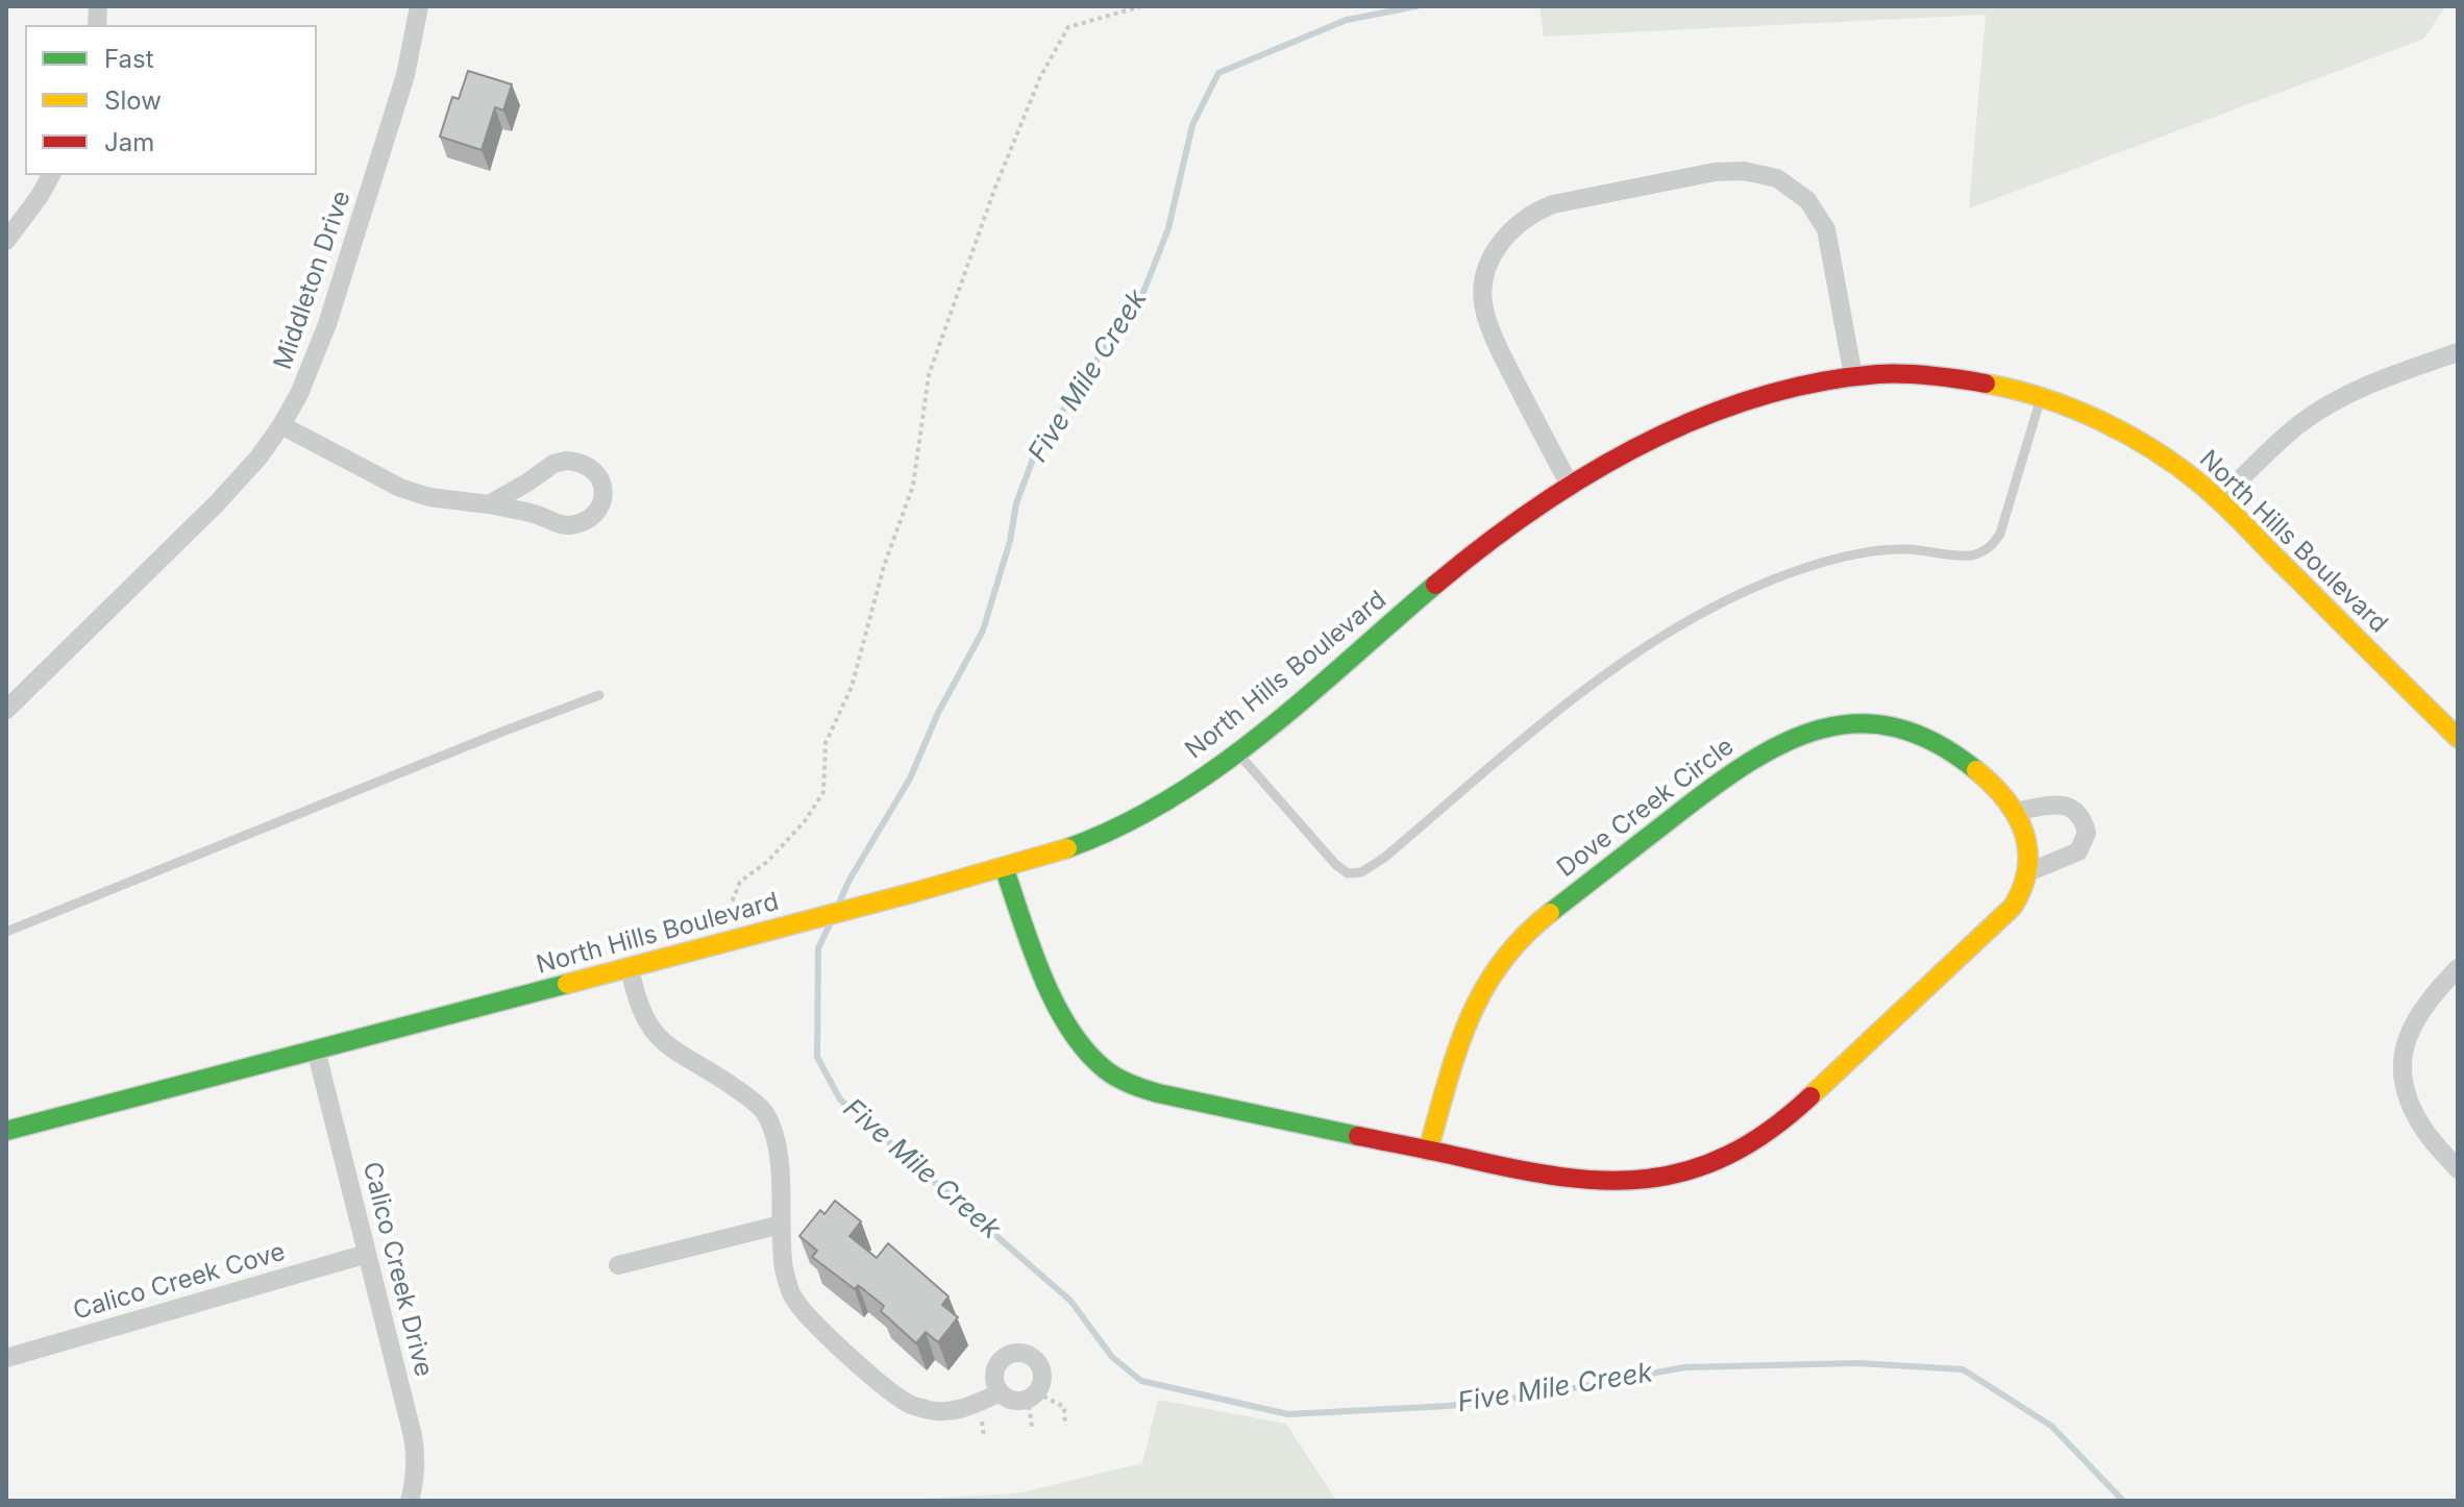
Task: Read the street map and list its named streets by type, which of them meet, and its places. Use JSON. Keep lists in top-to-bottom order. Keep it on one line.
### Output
{"streets":{"street":["Middleton Drive","North Hills Boulevard","Dove Creek Circle","Calico Creek Drive","Calico Creek Cove"]},"crossings":[["North Hills Boulevard","Calico Creek Drive"],["Calico Creek Drive","Calico Creek Cove"]],"water":["Five Mile Creek"],"legend":["Fast","Slow","Jam"]}
